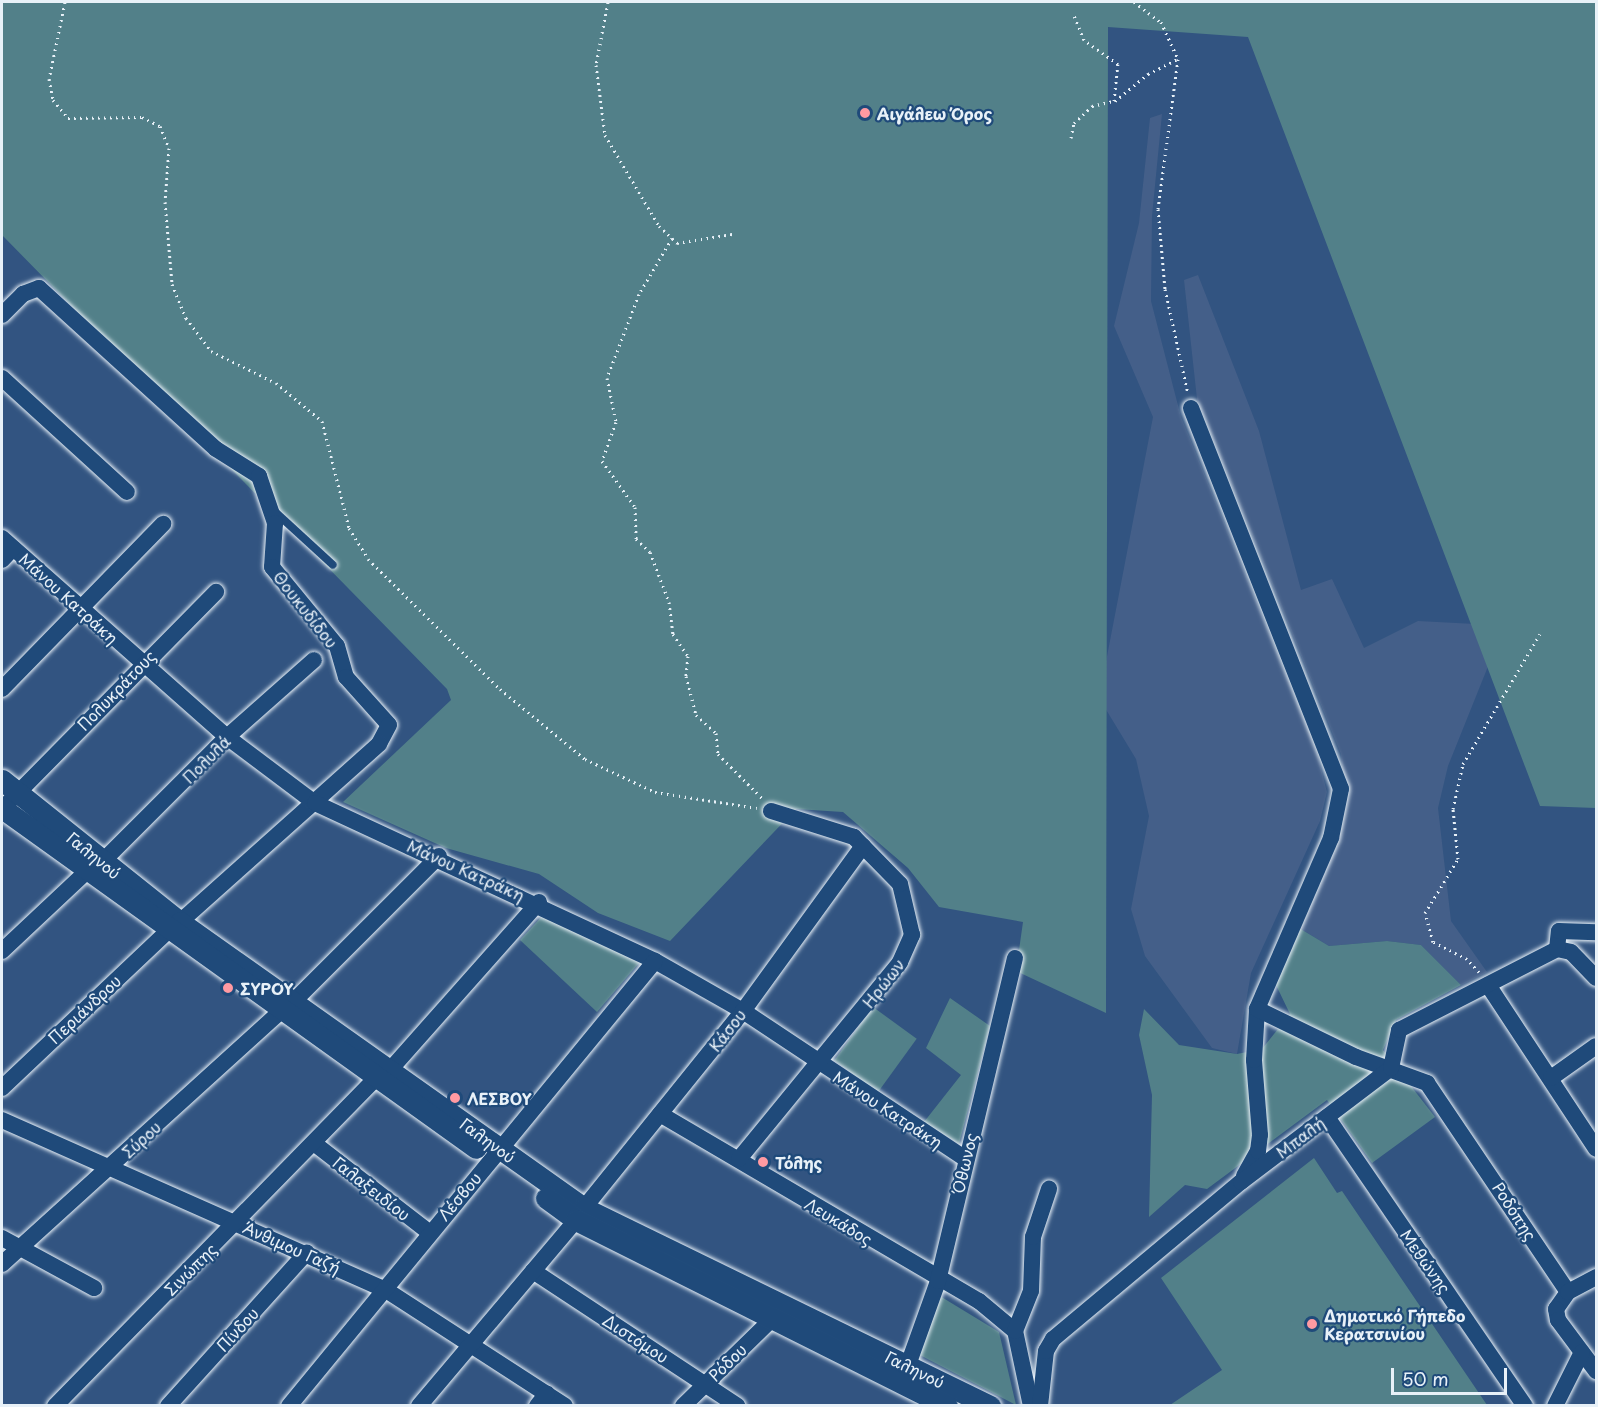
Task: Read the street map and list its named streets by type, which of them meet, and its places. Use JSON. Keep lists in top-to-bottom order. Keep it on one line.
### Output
{"streets":{"street":["Μάνου Κατράκη","Θουκυδίδου","Πολυκράτους","Πολυλά","Γαληνού","Ηρώων","Περιάνδρου","Κάσου","Μπαλή","Σύρου","Όθωνος","Γαλαξειδίου","Λέσβου","Ροδόπης","Λευκάδος","Άνθιμου Γαζή","Μεθώνης","Σινώπης","Πίνδου","Διστόμου","Ρόδου"]},"crossings":[["Μάνου Κατράκη","Θουκυδίδου"],["Μάνου Κατράκη","Πολυκράτους"],["Μάνου Κατράκη","Πολυλά"],["Μάνου Κατράκη","Ηρώων"],["Μάνου Κατράκη","Περιάνδρου"],["Μάνου Κατράκη","Κάσου"],["Μάνου Κατράκη","Σύρου"],["Μάνου Κατράκη","Όθωνος"],["Μάνου Κατράκη","Λέσβου"],["Μάνου Κατράκη","Σινώπης"],["Θουκυδίδου","Περιάνδρου"],["Πολυκράτους","Γαληνού"],["Πολυλά","Γαληνού"],["Γαληνού","Περιάνδρου"],["Γαληνού","Κάσου"],["Γαληνού","Σύρου"],["Γαληνού","Όθωνος"],["Γαληνού","Λέσβου"],["Γαληνού","Σινώπης"],["Γαληνού","Ρόδου"],["Ηρώων","Κάσου"],["Ηρώων","Λευκάδος"],["Κάσου","Λευκάδος"],["Κάσου","Άνθιμου Γαζή"],["Κάσου","Διστόμου"],["Μπαλή","Ροδόπης"],["Μπαλή","Μεθώνης"],["Σύρου","Άνθιμου Γαζή"],["Όθωνος","Λευκάδος"],["Γαλαξειδίου","Λέσβου"],["Γαλαξειδίου","Σινώπης"],["Λέσβου","Άνθιμου Γαζή"],["Άνθιμου Γαζή","Σινώπης"],["Άνθιμου Γαζή","Πίνδου"],["Διστόμου","Ρόδου"]],"places":["Αιγάλεω Όρος","ΣΥΡΟΥ","ΛΕΣΒΟΥ","Τόλης","Δημοτικό Γήπεδο Κερατσινίου"],"scale_bar":"50 m"}
